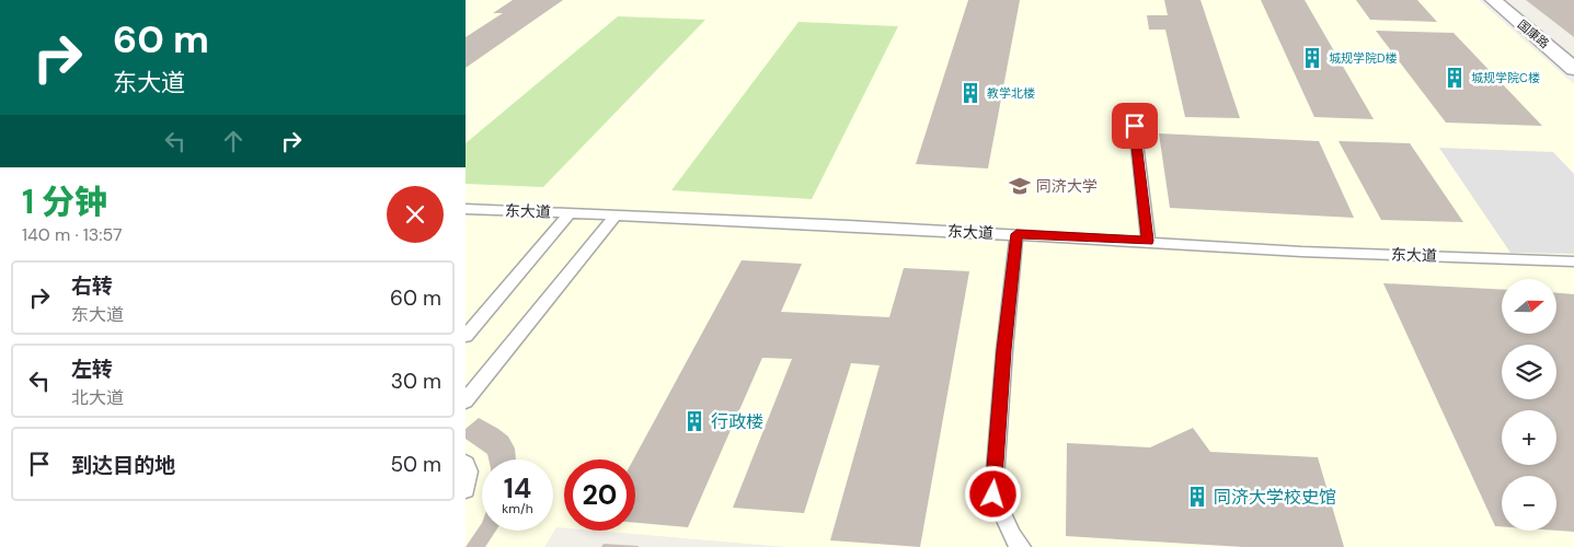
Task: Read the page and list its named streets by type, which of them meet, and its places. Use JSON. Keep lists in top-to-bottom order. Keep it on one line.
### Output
{"streets":{"street":["国康路"],"lane":["东大道"]},"places":{"building":["城规学院D楼","城规学院C楼","教学北楼","行政楼","同济大学校史馆"],"school or university":["同济大学"]},"north":"right","page":{"turn":["60 m","东大道"],"heading":["1 分钟","140 m · 13:57"],"list":[{"name":"右转","note":"东大道","value":"60 m"},{"name":"左转","note":"北大道","value":"30 m"},{"name":"到达目的地","value":"50 m"}],"map_buttons":["+","−"],"speed":"14 km/h","limit":"20"}}
